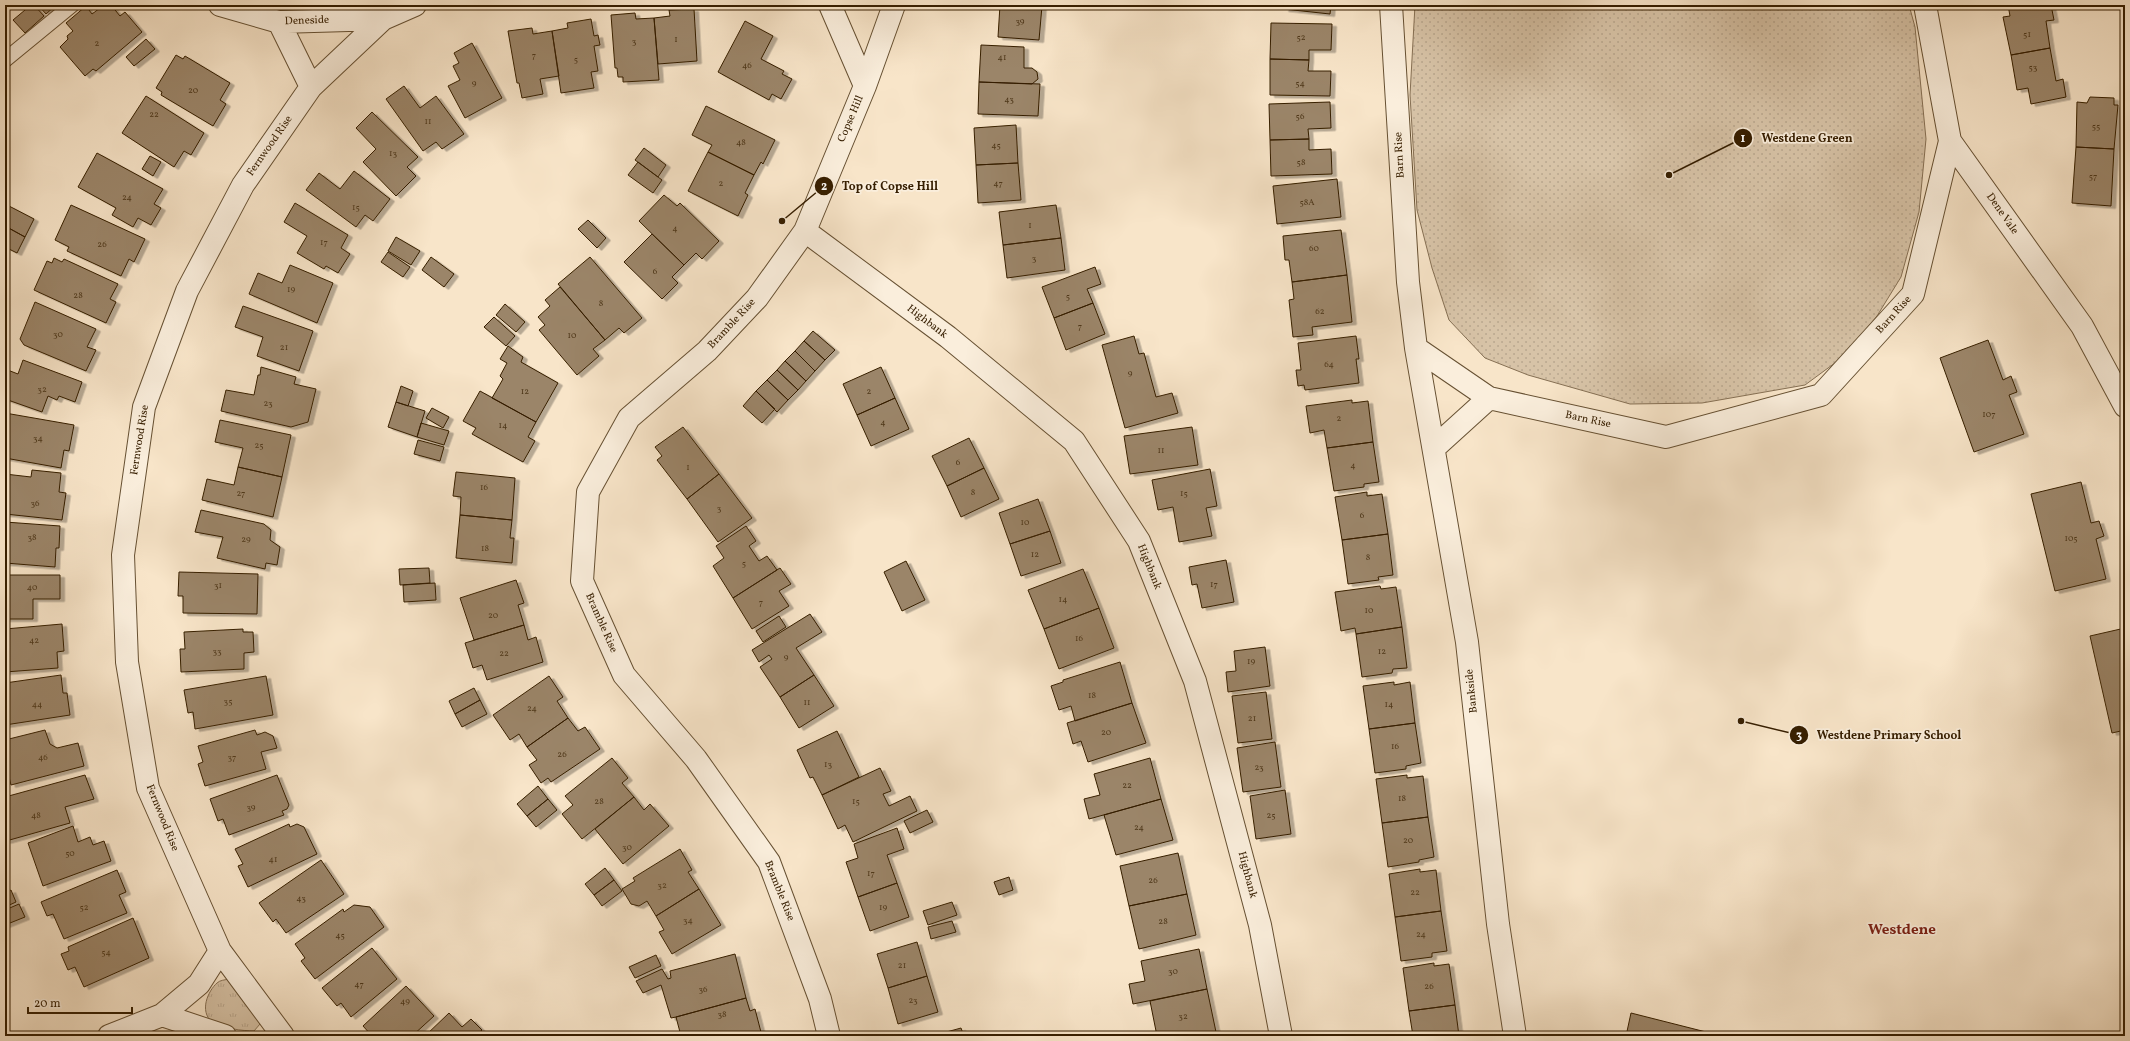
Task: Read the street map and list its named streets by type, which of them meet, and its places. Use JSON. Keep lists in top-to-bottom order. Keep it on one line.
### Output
{"streets":{"street":["Deneside","Copse Hill","Fernwood Rise","Barn Rise","Dene Vale","Highbank","Bramble Rise","Bankside"]},"crossings":[["Deneside","Fernwood Rise"],["Copse Hill","Highbank"],["Copse Hill","Bramble Rise"],["Barn Rise","Dene Vale"],["Barn Rise","Bankside"],["Highbank","Bramble Rise"]],"districts":["Westdene"],"places":["Westdene Green","Top of Copse Hill","Westdene Primary School"],"house_numbers":["39","51","52","1","3","2","7","41","5","46","53","9","54","20","43","22","56","11","55","48","45","13","58","57","2","47","24","58A","15","1","4","17","26","60","3","6","19","28","5","8","62","7","30","10","21","64","9","32","12","2","23","107","2","4","14","34","25","11","6","4","1","16","8","27","15","36","3","6","10","38","105","29","18","12","8","5","17","31","40","14","7","10","20","16","42","33","12","22","9","19","18","35","11","44","14","24","21","20","16","26","46","37","13","23","22","18","28","15","39","48","25","24","20","30","50","41","17","26","32","22","43","52","19","34","28","24","45","54","21","30","47","26","36","23","49","38","32"],"scale_bar":"20 m"}
